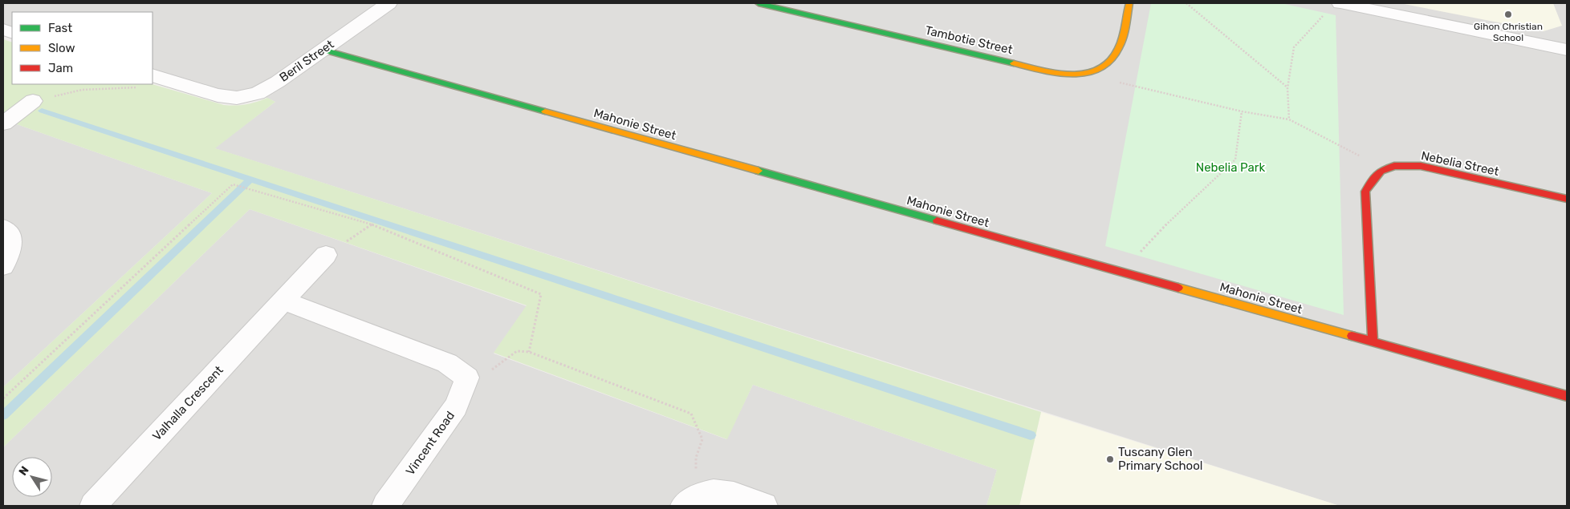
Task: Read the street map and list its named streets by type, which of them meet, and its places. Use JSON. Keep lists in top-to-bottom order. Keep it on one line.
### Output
{"streets":{"street":["Tambotie Street","Beril Street","Mahonie Street","Nebelia Street","Valhalla Crescent","Vincent Road"]},"crossings":[["Beril Street","Mahonie Street"]],"parks":["Nebelia Park"],"places":["Gihon Christian School","Tuscany Glen Primary School"],"legend":["Fast","Slow","Jam"],"north":"top left"}
